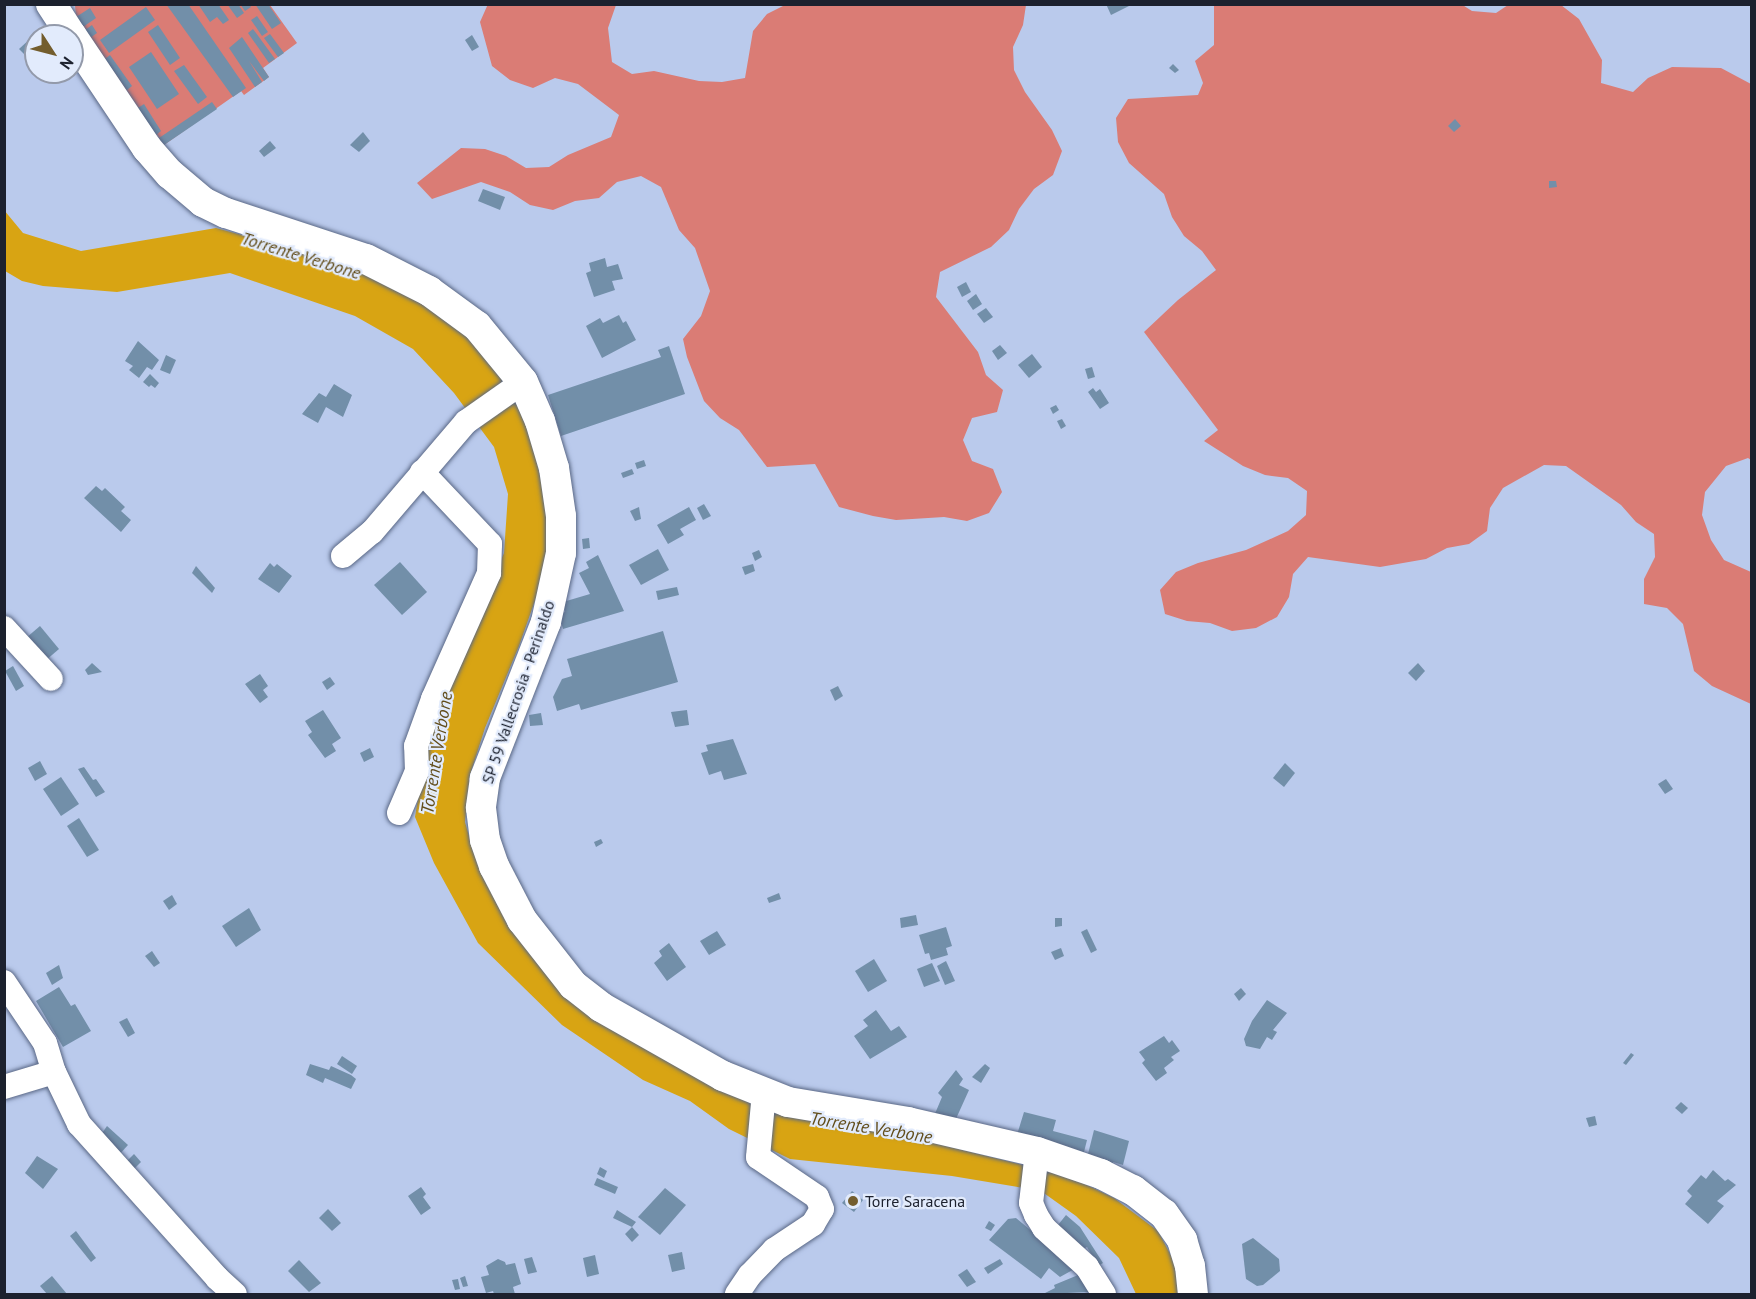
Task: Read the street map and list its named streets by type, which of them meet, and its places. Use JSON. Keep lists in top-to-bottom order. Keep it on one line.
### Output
{"streets":{"main road":["SP 59 Vallecrosia - Perinaldo"]},"water":["Torrente Verbone"],"places":["Torre Saracena"],"north":"bottom right"}
